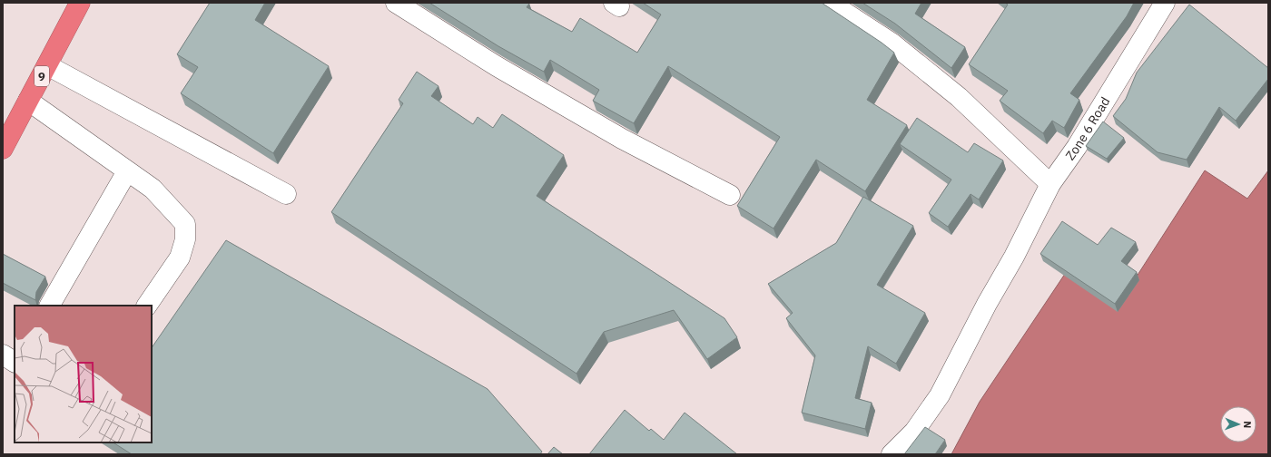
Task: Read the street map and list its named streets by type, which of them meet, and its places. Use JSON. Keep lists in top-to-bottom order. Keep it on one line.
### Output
{"streets":{"highway":["9"],"street":["Zone 6 Road"]},"north":"right"}
